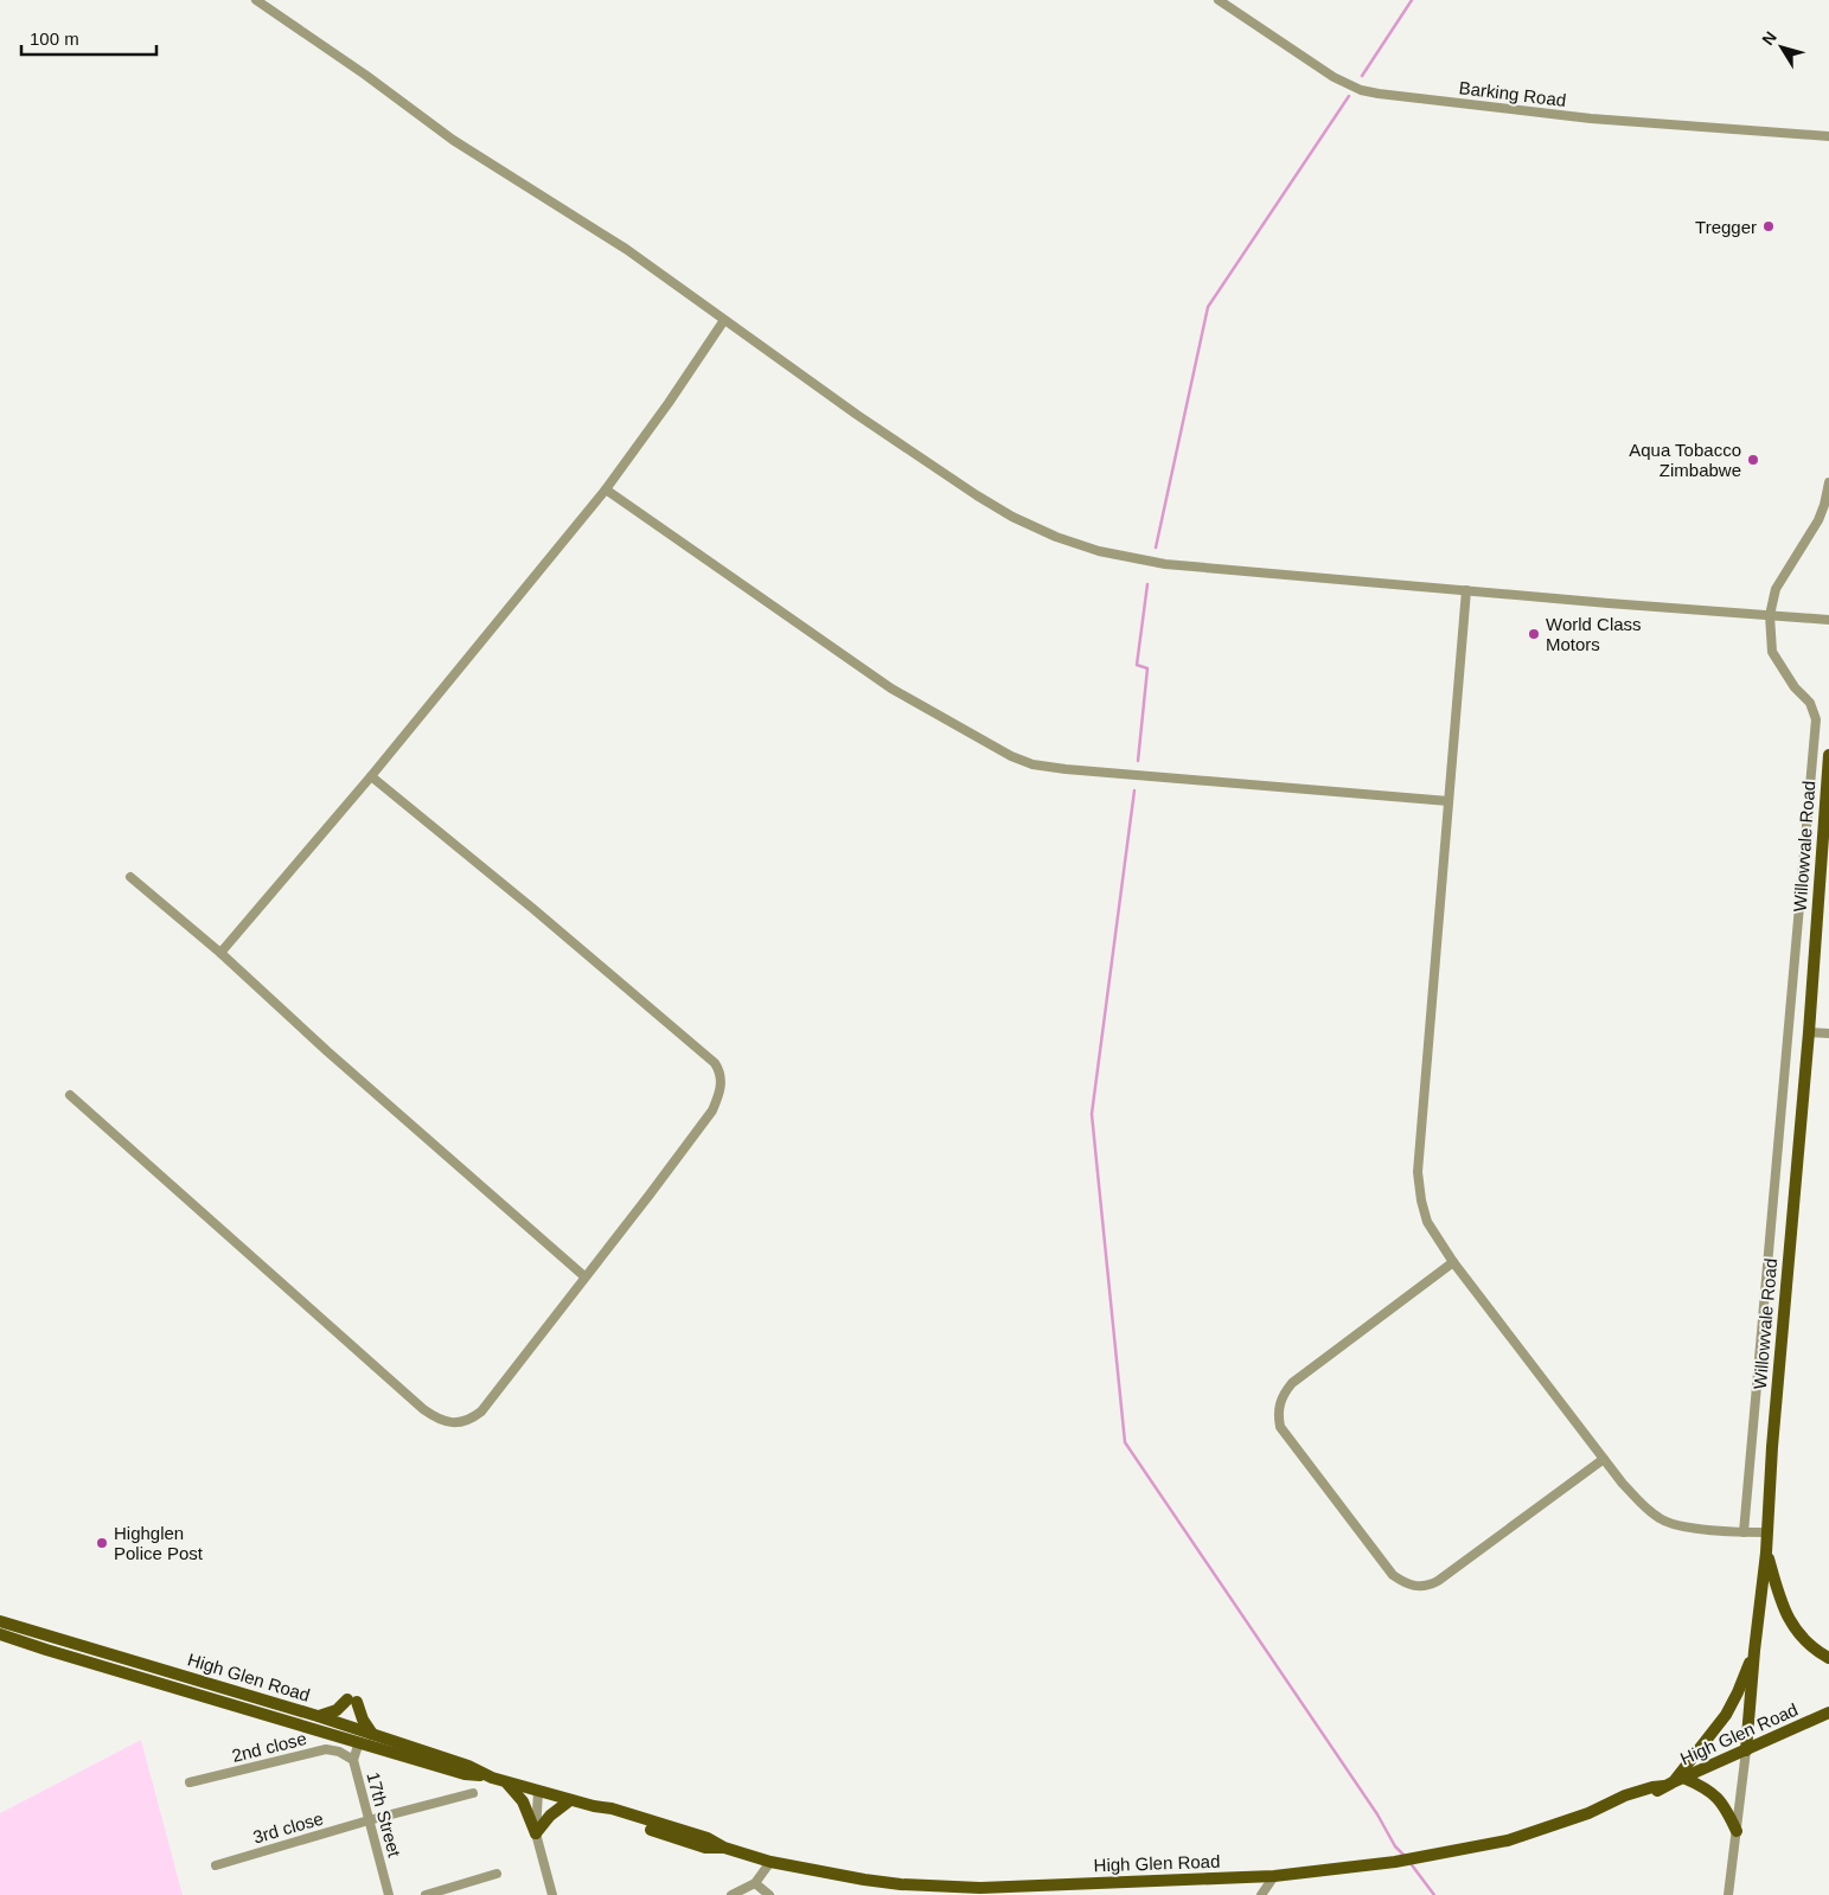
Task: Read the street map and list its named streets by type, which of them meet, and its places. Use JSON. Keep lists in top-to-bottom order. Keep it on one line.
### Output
{"streets":{"main road":["Willowvale Road","High Glen Road"],"street":["Barking Road","2nd close","17th Street","3rd close"]},"crossings":[["Willowvale Road","High Glen Road"],["High Glen Road","17th Street"],["2nd close","17th Street"],["17th Street","3rd close"]],"places":["Tregger","Aqua Tobacco Zimbabwe","World Class Motors","Highglen Police Post"],"scale_bar":"100 m","north":"top left"}
